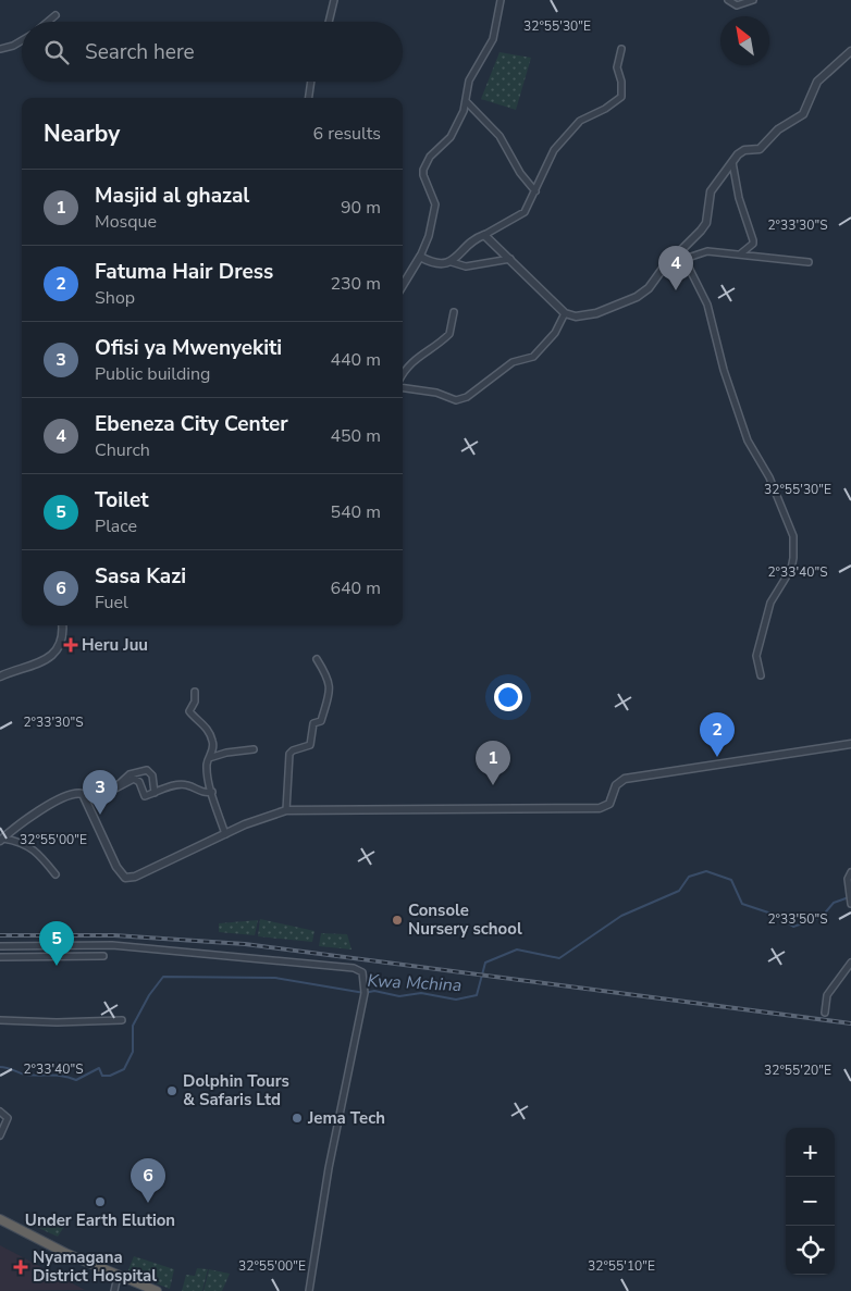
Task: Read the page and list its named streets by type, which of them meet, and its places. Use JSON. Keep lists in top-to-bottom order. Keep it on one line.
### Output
{"water":["Kwa Mchina"],"places":{"health":["Heru Juu","Nyamagana District Hospital"],"other":["Console Nursery school","Dolphin Tours & Safaris Ltd","Jema Tech","Under Earth Elution"]},"north":"top left","page":{"search":"Search here","heading":["Nearby","6 results"],"list":[{"mark":"1","name":"Masjid al ghazal","note":"Mosque","value":"90 m"},{"mark":"2","name":"Fatuma Hair Dress","note":"Shop","value":"230 m"},{"mark":"3","name":"Ofisi ya Mwenyekiti","note":"Public building","value":"440 m"},{"mark":"4","name":"Ebeneza City Center","note":"Church","value":"450 m"},{"mark":"5","name":"Toilet","note":"Place","value":"540 m"},{"mark":"6","name":"Sasa Kazi","note":"Fuel","value":"640 m"}],"pins":["4","2","1","3","5","6"],"map_buttons":["+","−"]},"coordinates":["32°55'30\"E","2°33'30\"S","2°33'40\"S","32°55'00\"E","2°33'50\"S","32°55'20\"E","32°55'10\"E"]}
